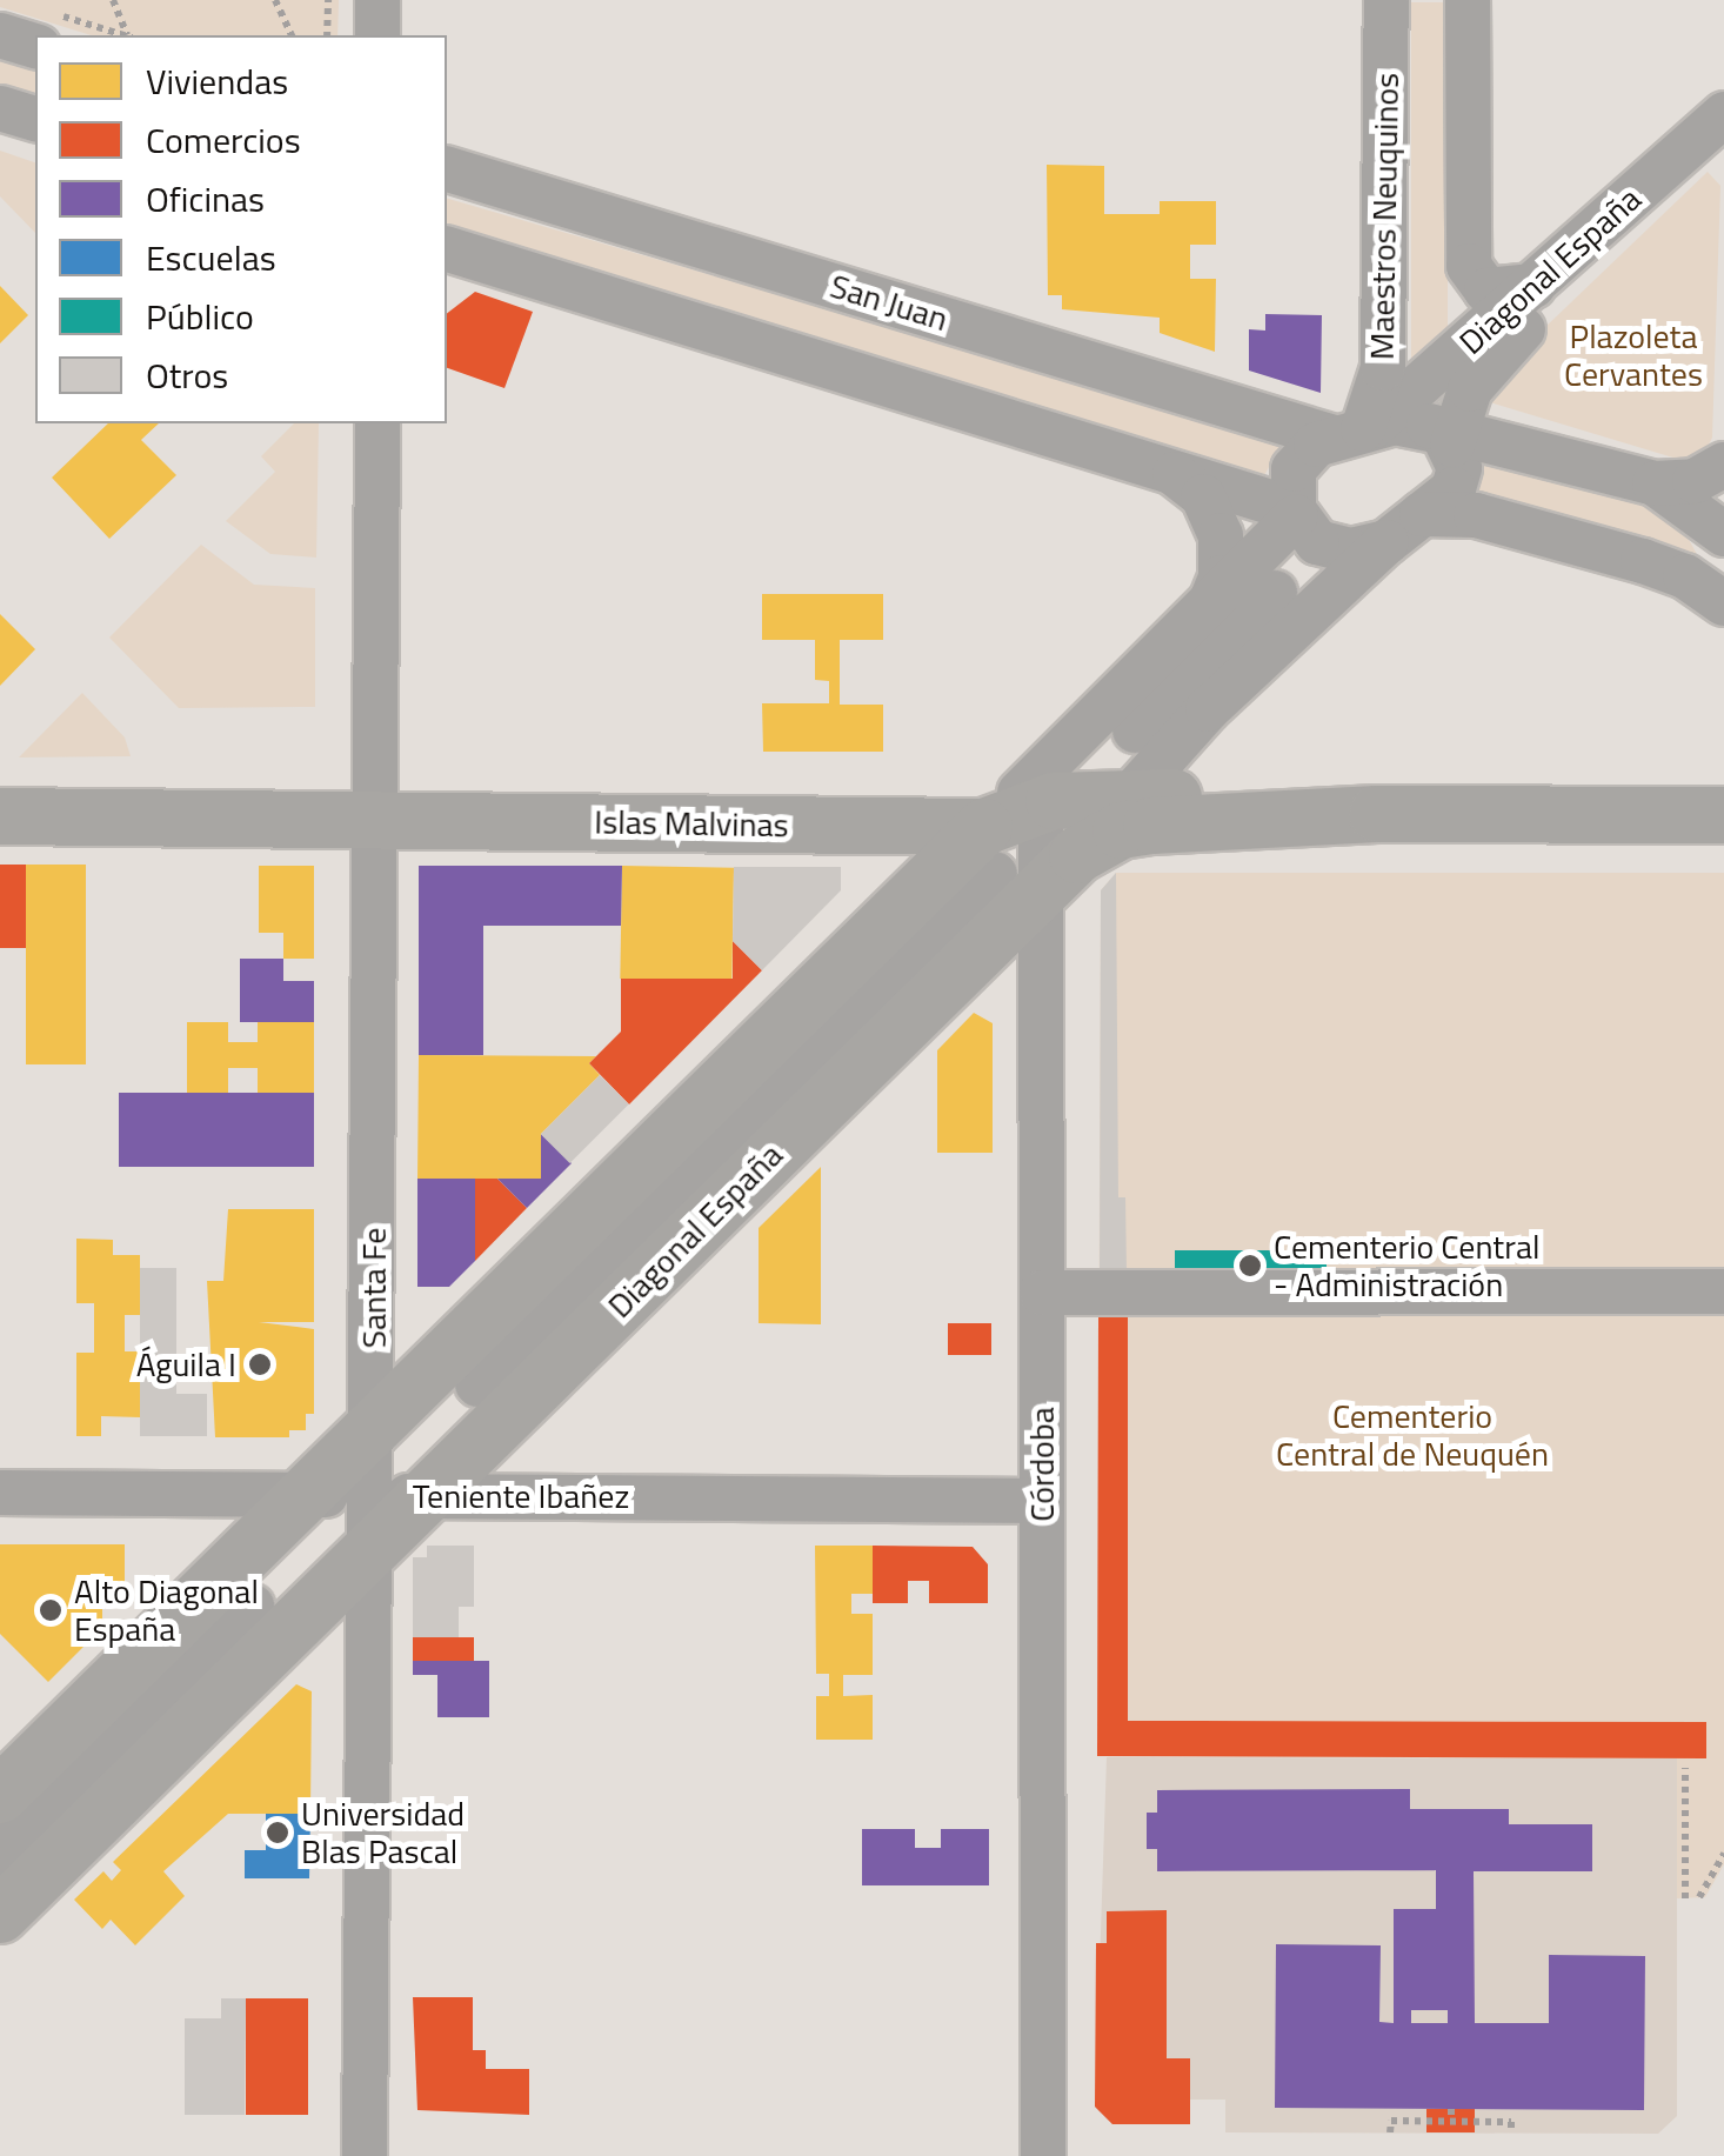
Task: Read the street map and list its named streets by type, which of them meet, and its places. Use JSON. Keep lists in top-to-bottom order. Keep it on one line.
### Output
{"streets":{"main road":["Diagonal España","Islas Malvinas"],"street":["Maestros Neuquinos","San Juan","Santa Fe","Córdoba","Teniente Ibañez"]},"crossings":[["Maestros Neuquinos","Diagonal España"],["Maestros Neuquinos","San Juan"],["Diagonal España","San Juan"],["Diagonal España","Islas Malvinas"],["Diagonal España","Santa Fe"],["Diagonal España","Córdoba"],["Diagonal España","Teniente Ibañez"],["Islas Malvinas","Santa Fe"],["Islas Malvinas","Córdoba"],["Santa Fe","Teniente Ibañez"],["Córdoba","Teniente Ibañez"]],"parks":["Plazoleta Cervantes","Cementerio Central de Neuquén"],"places":["Cementerio Central - Administración","Águila I","Alto Diagonal España","Universidad Blas Pascal"],"legend":["Viviendas","Comercios","Oficinas","Escuelas","Público","Otros"]}
